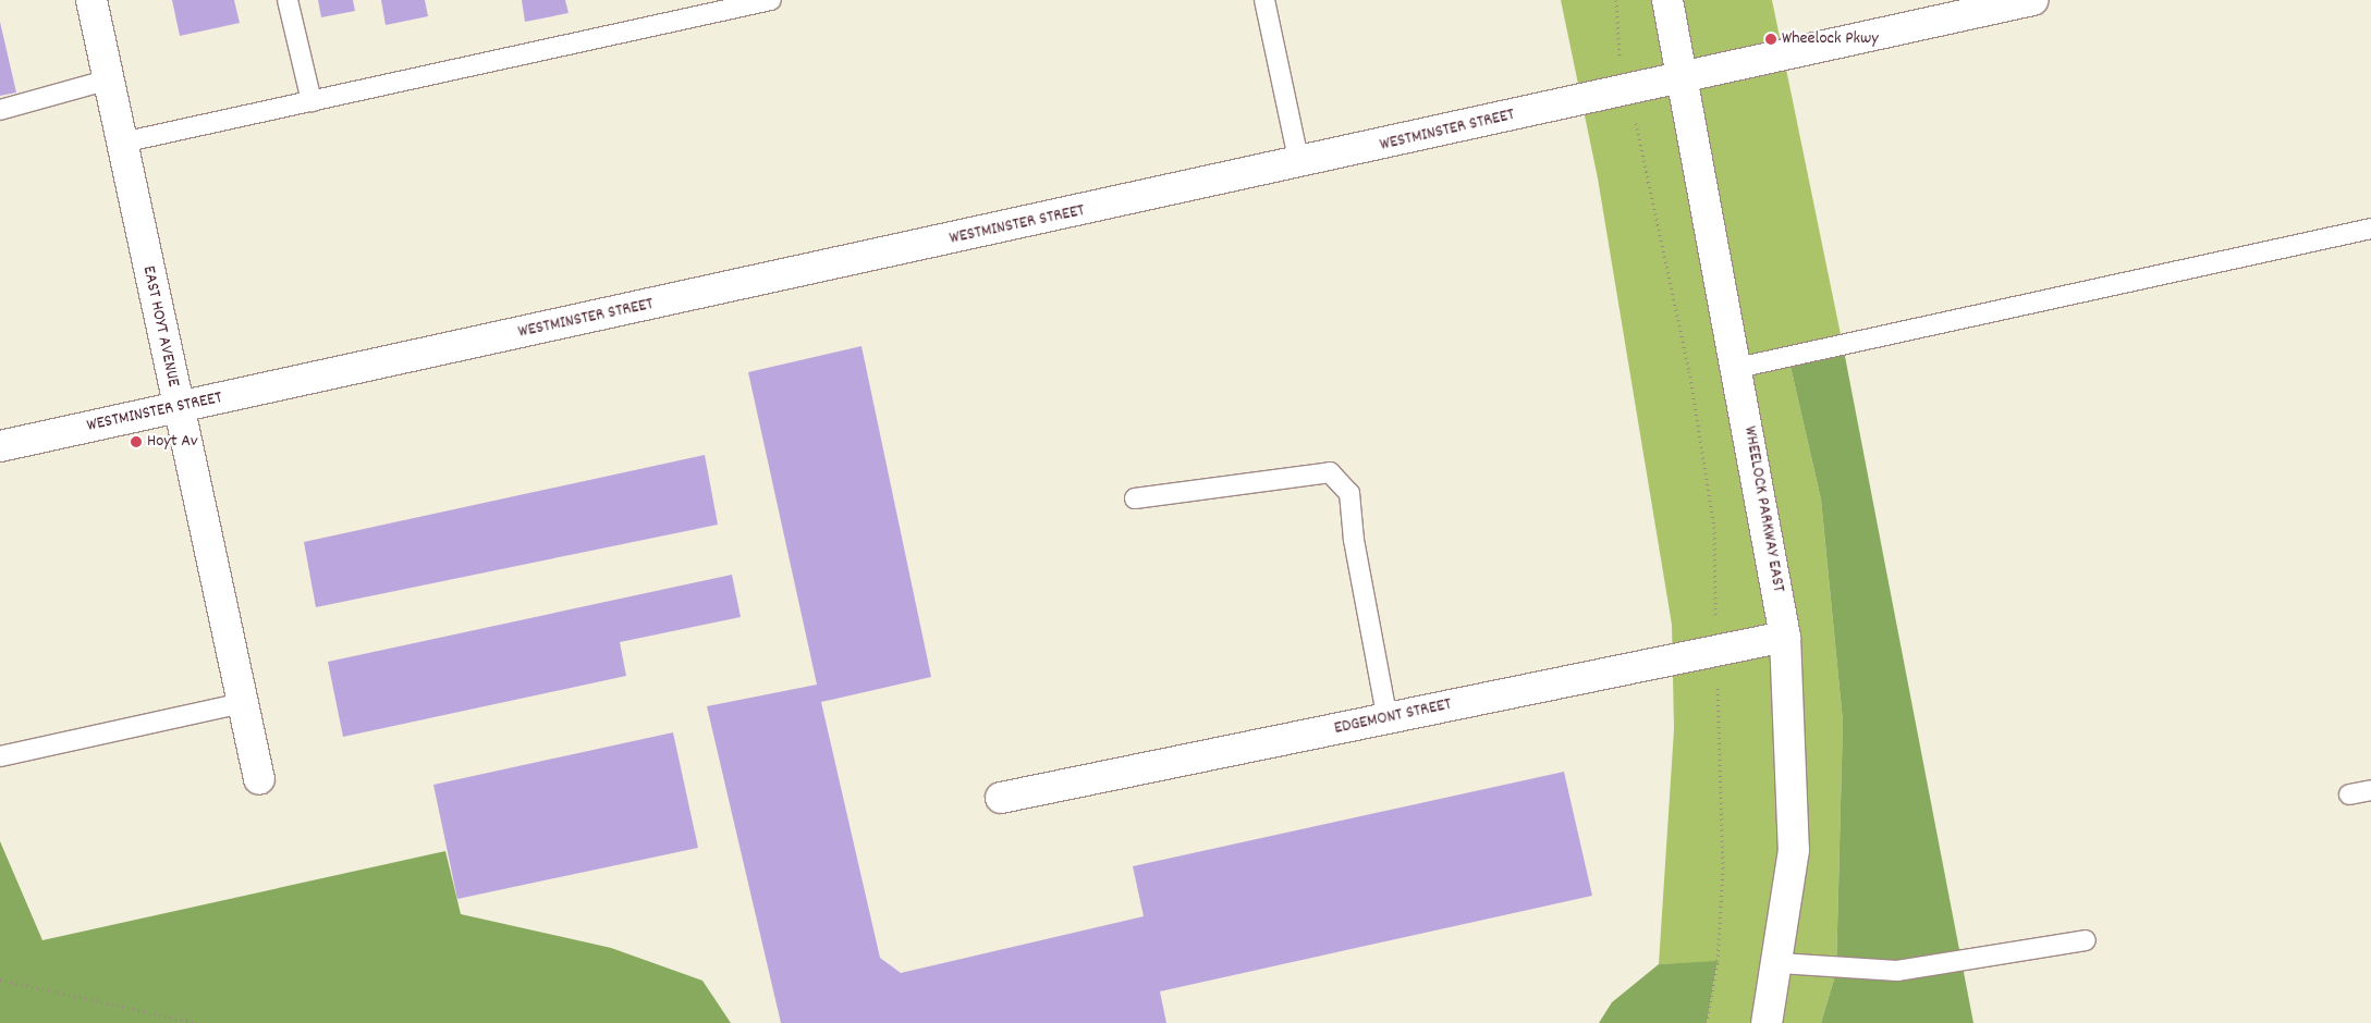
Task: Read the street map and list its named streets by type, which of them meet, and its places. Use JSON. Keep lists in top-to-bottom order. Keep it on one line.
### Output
{"streets":{"street":["WESTMINSTER STREET","EAST HOYT AVENUE","WHEELOCK PARKWAY EAST","EDGEMONT STREET"]},"crossings":[["WESTMINSTER STREET","EAST HOYT AVENUE"],["WESTMINSTER STREET","WHEELOCK PARKWAY EAST"],["WHEELOCK PARKWAY EAST","EDGEMONT STREET"]],"places":["Wheelock Pkwy","Hoyt Av"]}
